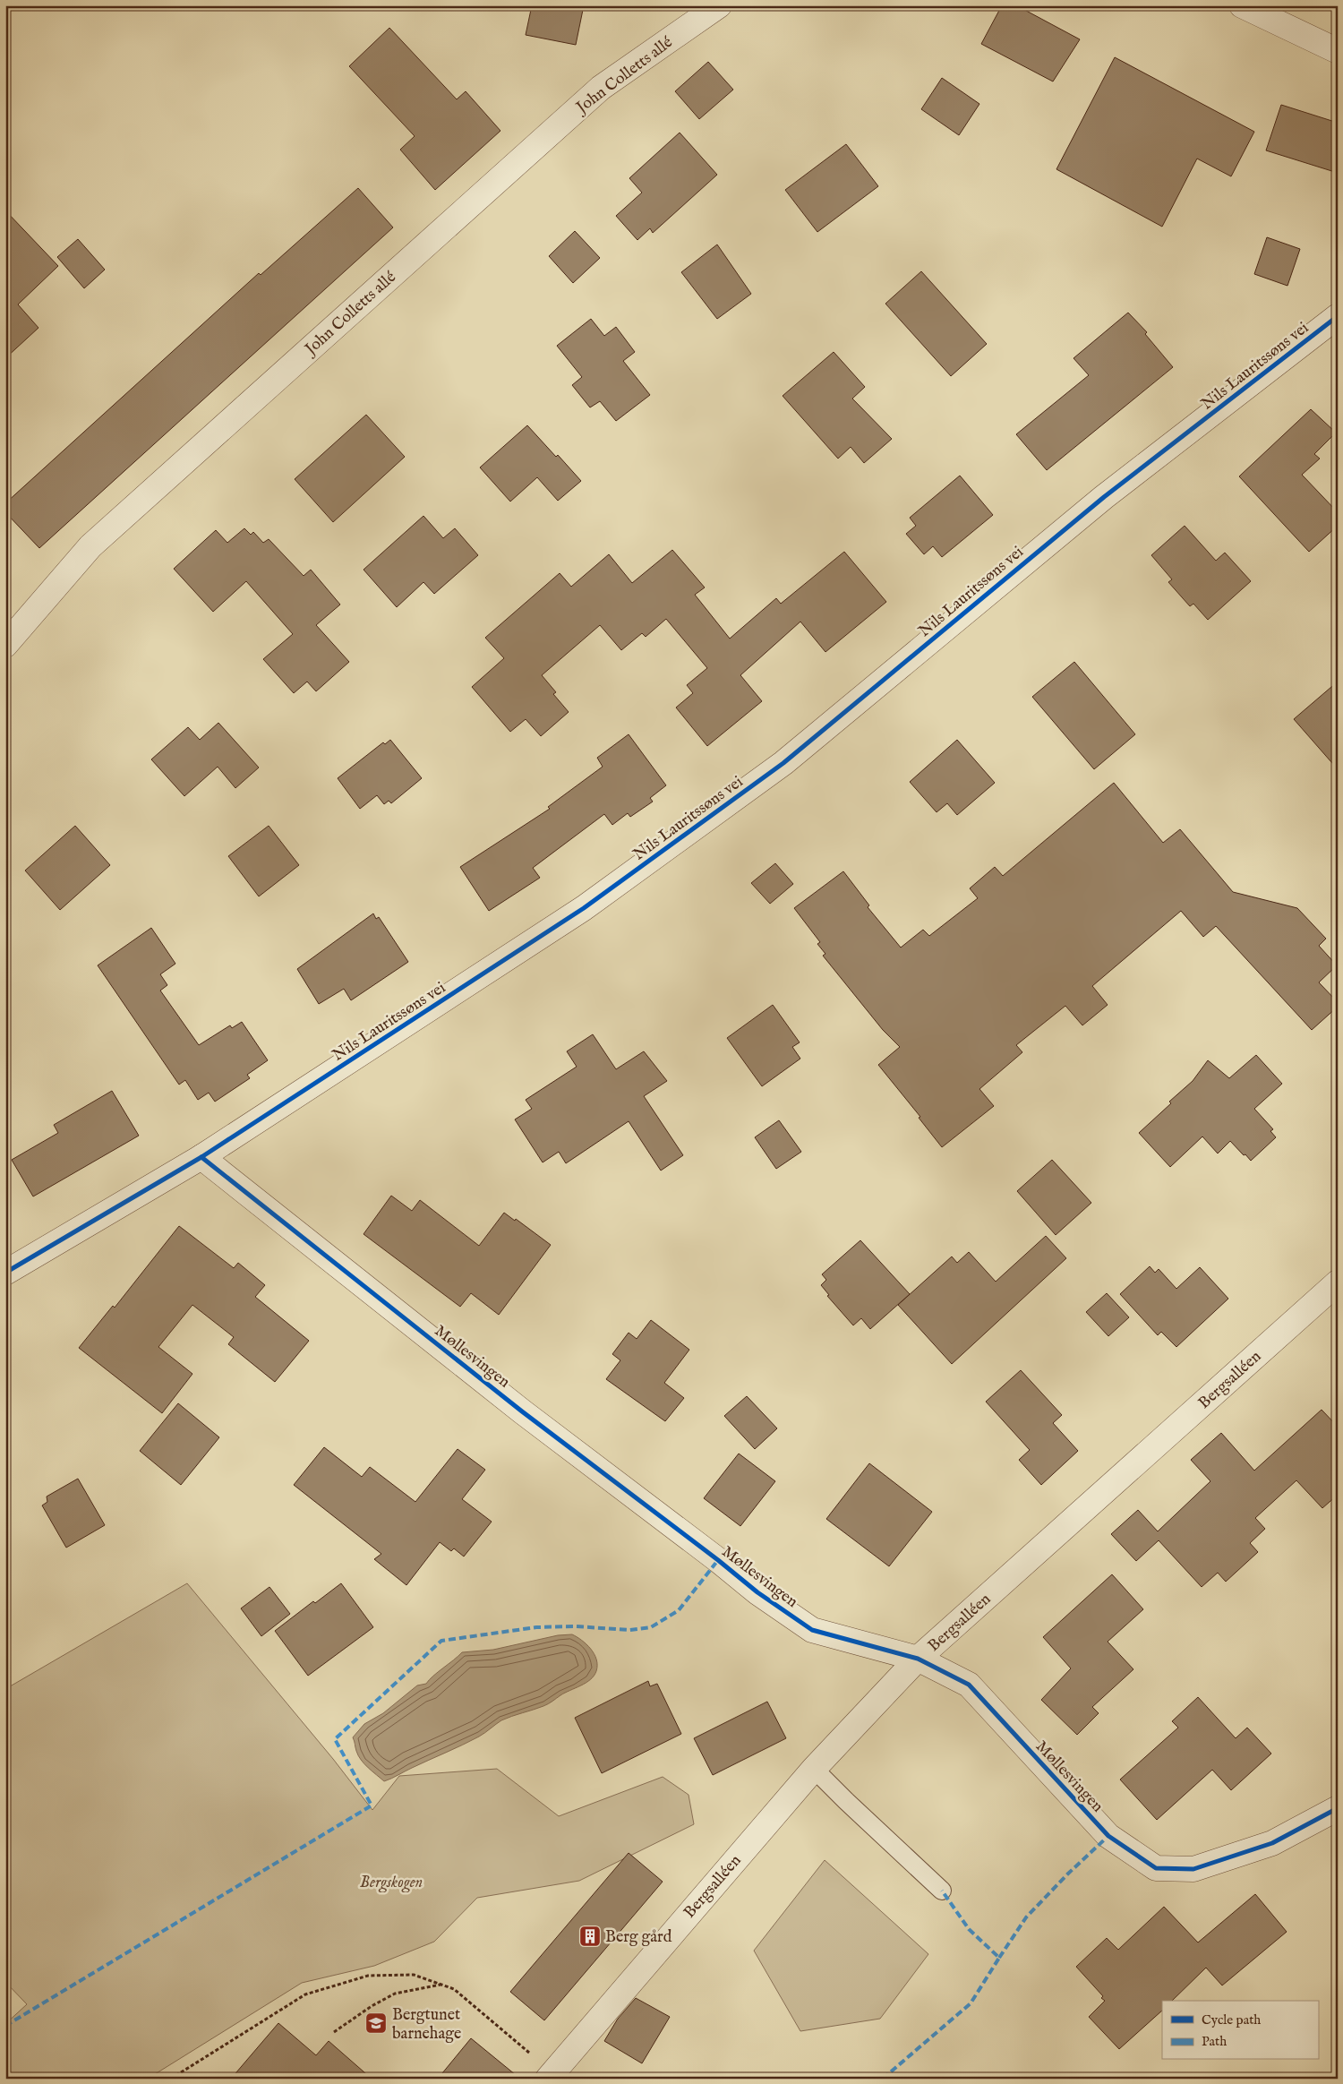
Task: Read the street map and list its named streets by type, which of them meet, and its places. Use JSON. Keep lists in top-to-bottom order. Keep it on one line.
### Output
{"streets":{"street":["John Colletts allé","Nils Lauritssøns vei","Møllesvingen","Bergsalléen"]},"crossings":[["Nils Lauritssøns vei","Møllesvingen"],["Møllesvingen","Bergsalléen"]],"parks":["Bergskogen"],"places":{"building":["Berg gård"],"school or university":["Bergtunet barnehage"]},"legend":["Cycle path","Path"]}
